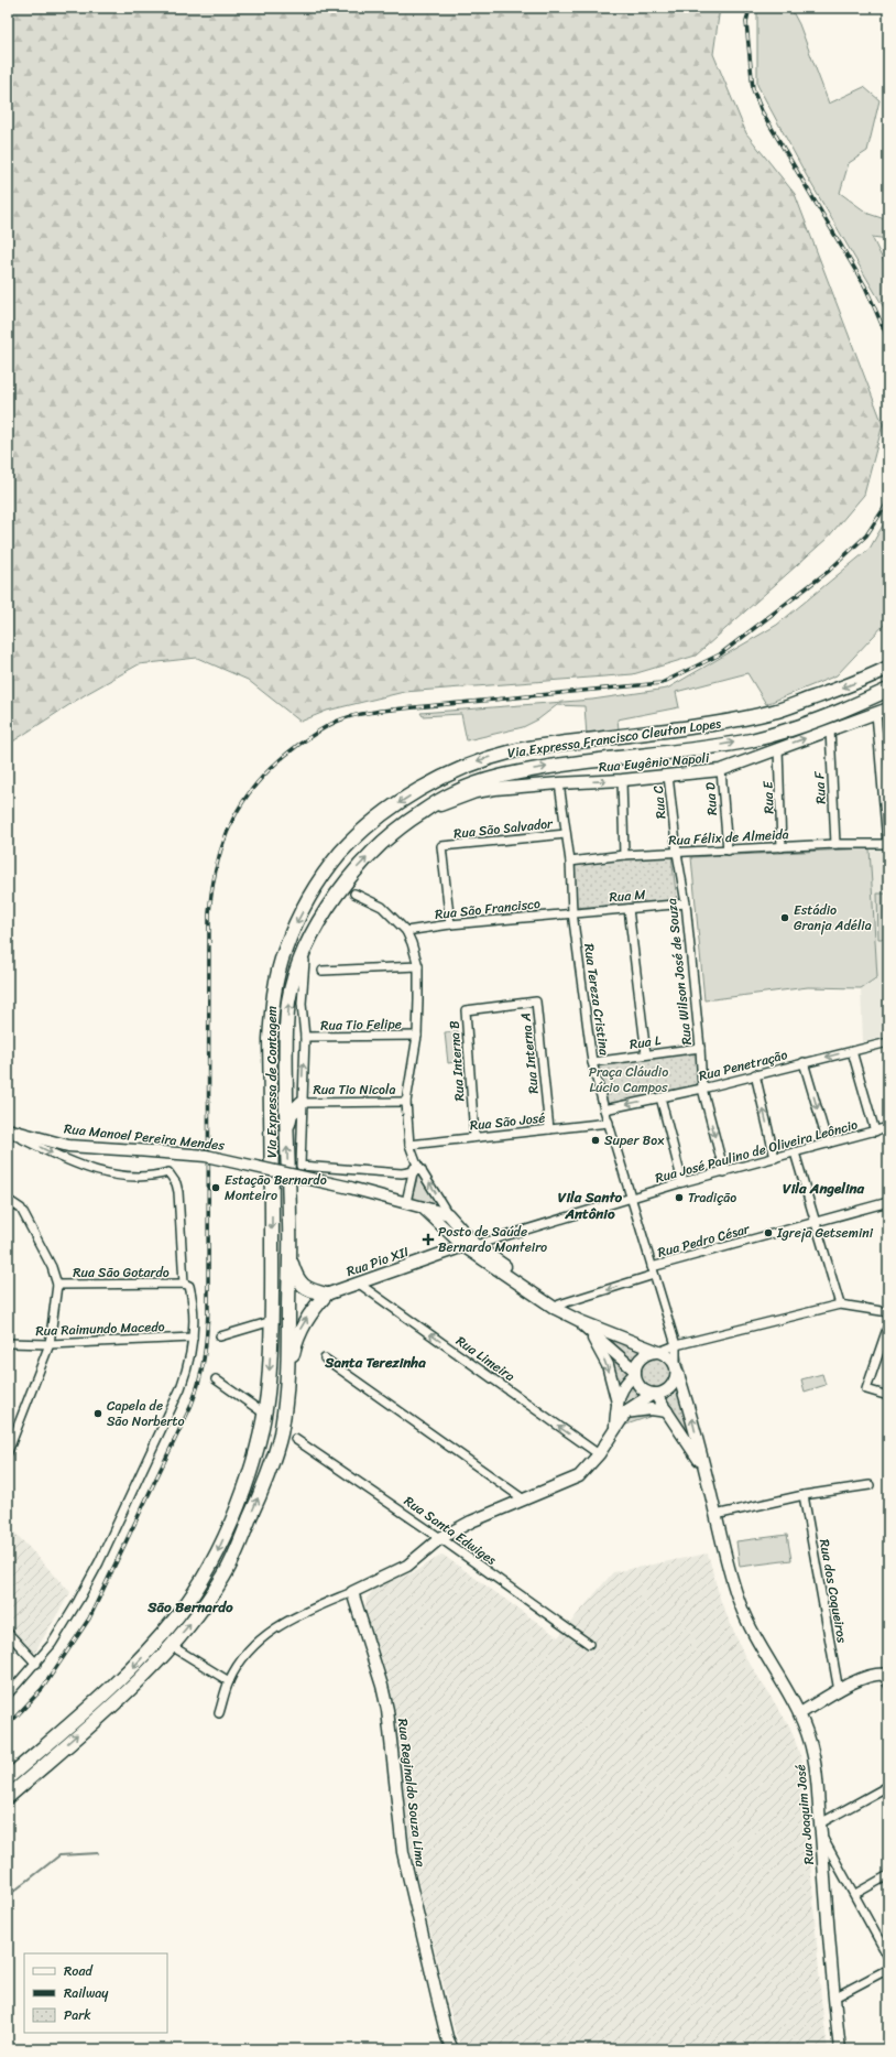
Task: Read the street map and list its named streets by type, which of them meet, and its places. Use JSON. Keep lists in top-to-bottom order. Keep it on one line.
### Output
{"streets":{"highway":["Via Expressa Francisco Cleuton Lopes","Via Expressa de Contagem"],"street":["Rua Eugênio Napoli","Rua F","Rua E","Rua D","Rua C","Rua São Salvador","Rua Félix de Almeida","Rua M","Rua São Francisco","Rua Wilson José de Souza","Rua Tereza Cristina","Rua Tio Felipe","Rua L","Rua Interna A","Rua Interna B","Rua Penetração","Rua Tio Nicola","Rua São José","Rua Manoel Pereira Mendes","Rua José Paulino de Oliveira Leôncio","Rua Pedro César","Rua Pio XII","Rua São Gotardo","Rua Raimundo Macedo","Rua Limeira","Rua Santa Edwiges","Rua dos Coqueiros","Rua Reginaldo Souza Lima","Rua Joaquim José"]},"crossings":[["Via Expressa Francisco Cleuton Lopes","Rua Eugênio Napoli"],["Via Expressa Francisco Cleuton Lopes","Via Expressa de Contagem"],["Rua Eugênio Napoli","Rua F"],["Rua Eugênio Napoli","Rua E"],["Rua Eugênio Napoli","Rua D"],["Rua Eugênio Napoli","Rua C"],["Rua Eugênio Napoli","Rua Tereza Cristina"],["Rua F","Rua Félix de Almeida"],["Rua E","Rua Félix de Almeida"],["Rua D","Rua Félix de Almeida"],["Rua C","Rua Félix de Almeida"],["Rua C","Rua Wilson José de Souza"],["Rua São Salvador","Rua São Francisco"],["Rua São Salvador","Rua Tereza Cristina"],["Rua Félix de Almeida","Rua Wilson José de Souza"],["Rua Félix de Almeida","Rua Tereza Cristina"],["Rua M","Rua São Francisco"],["Rua M","Rua Wilson José de Souza"],["Rua M","Rua Tereza Cristina"],["Rua São Francisco","Rua Tereza Cristina"],["Rua Wilson José de Souza","Rua L"],["Rua Wilson José de Souza","Rua Penetração"],["Rua Wilson José de Souza","Rua José Paulino de Oliveira Leôncio"],["Rua Tereza Cristina","Rua L"],["Rua Tereza Cristina","Rua Penetração"],["Rua Tereza Cristina","Rua São José"],["Rua Tereza Cristina","Rua José Paulino de Oliveira Leôncio"],["Rua Tereza Cristina","Rua Pedro César"],["Rua Tereza Cristina","Rua Joaquim José"],["Rua Interna A","Rua Interna B"],["Rua Interna A","Rua São José"],["Rua Interna B","Rua São José"],["Rua Manoel Pereira Mendes","Rua São Gotardo"],["Rua Pio XII","Rua Limeira"]],"one_way":["Rua Penetração","Rua Limeira"],"districts":["Vila Angelina","Vila Santo Antônio","Santa Terezinha","São Bernardo"],"parks":["Praça Cláudio Lúcio Campos"],"places":{"other":["Estádio Granja Adélia","Super Box","Estação Bernardo Monteiro","Tradição","Igreja Getsemini","Capela de São Norberto"],"health":["Posto de Saúde Bernardo Monteiro"]},"legend":["Road","Railway","Park"]}
